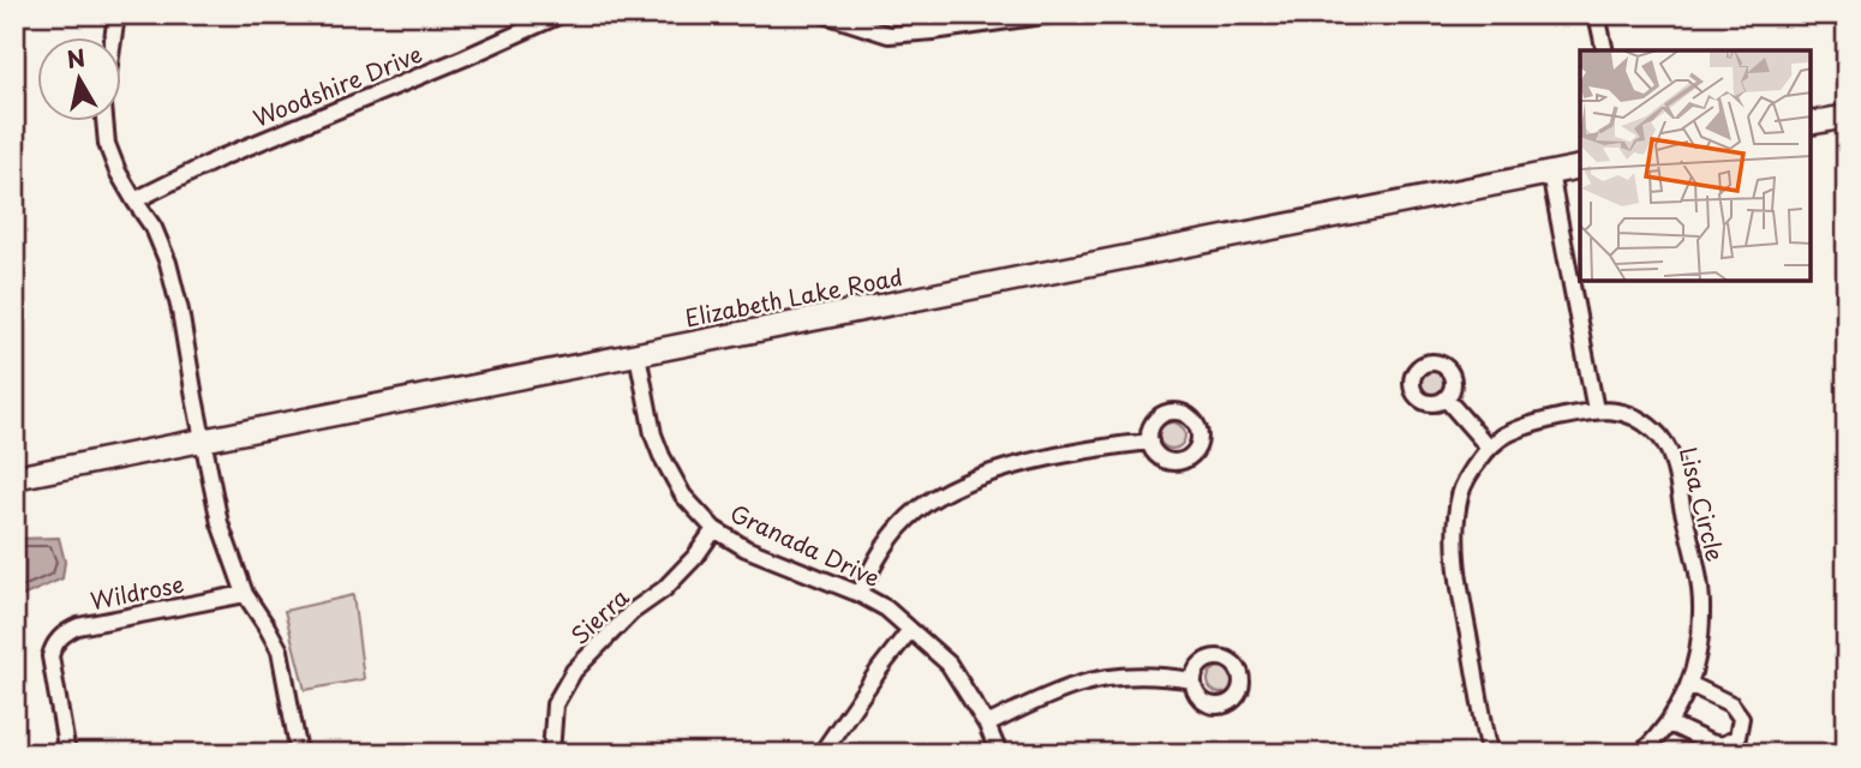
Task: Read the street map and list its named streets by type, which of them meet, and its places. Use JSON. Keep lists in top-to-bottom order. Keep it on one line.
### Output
{"streets":{"street":["Woodshire Drive","Elizabeth Lake Road","Lisa Circle","Granada Drive","Wildrose","Sierra"]},"crossings":[["Elizabeth Lake Road","Granada Drive"],["Granada Drive","Sierra"]],"north":"top"}
